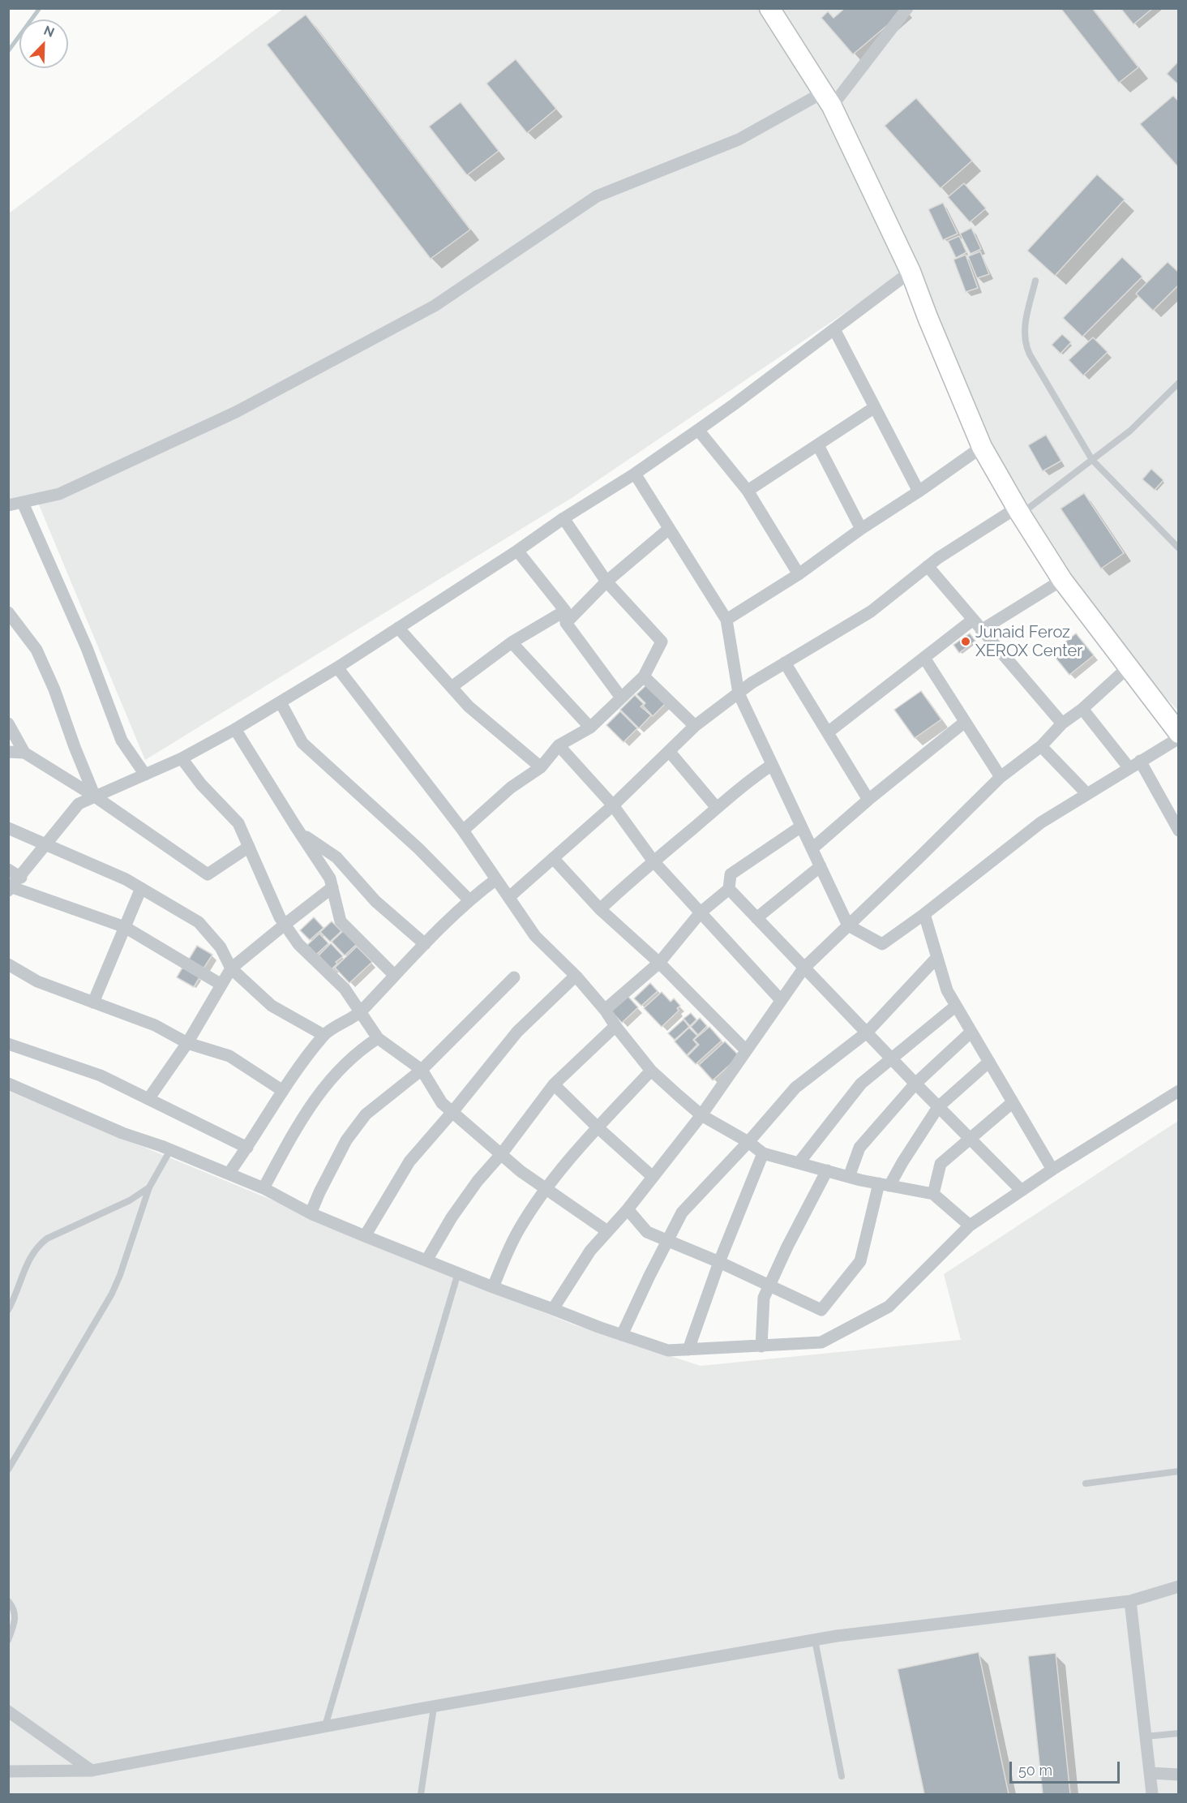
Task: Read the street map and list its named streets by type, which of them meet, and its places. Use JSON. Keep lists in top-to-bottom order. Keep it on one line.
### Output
{"places":["Junaid Feroz XEROX Center"],"scale_bar":"50 m","north":"top right"}
